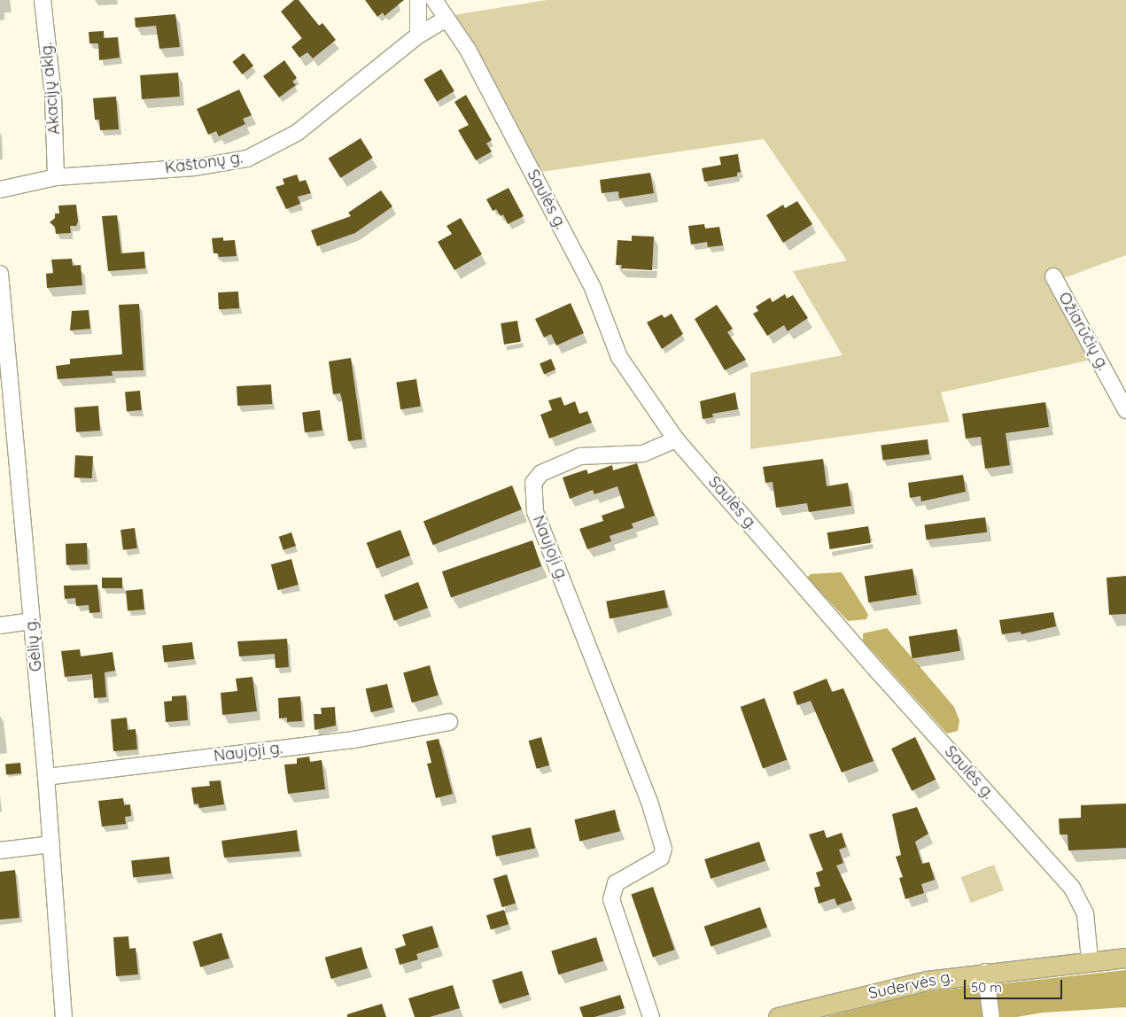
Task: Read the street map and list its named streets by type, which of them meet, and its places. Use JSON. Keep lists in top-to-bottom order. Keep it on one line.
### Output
{"streets":{"main road":["Sudervės g."],"street":["Akacijų aklg.","Kaštonų g.","Saulės g.","Ožiarūčių g.","Naujoji g.","Gėlių g."]},"crossings":[["Akacijų aklg.","Kaštonų g."],["Kaštonų g.","Saulės g."],["Saulės g.","Naujoji g."],["Saulės g.","Sudervės g."],["Naujoji g.","Gėlių g."]],"scale_bar":"50 m"}
